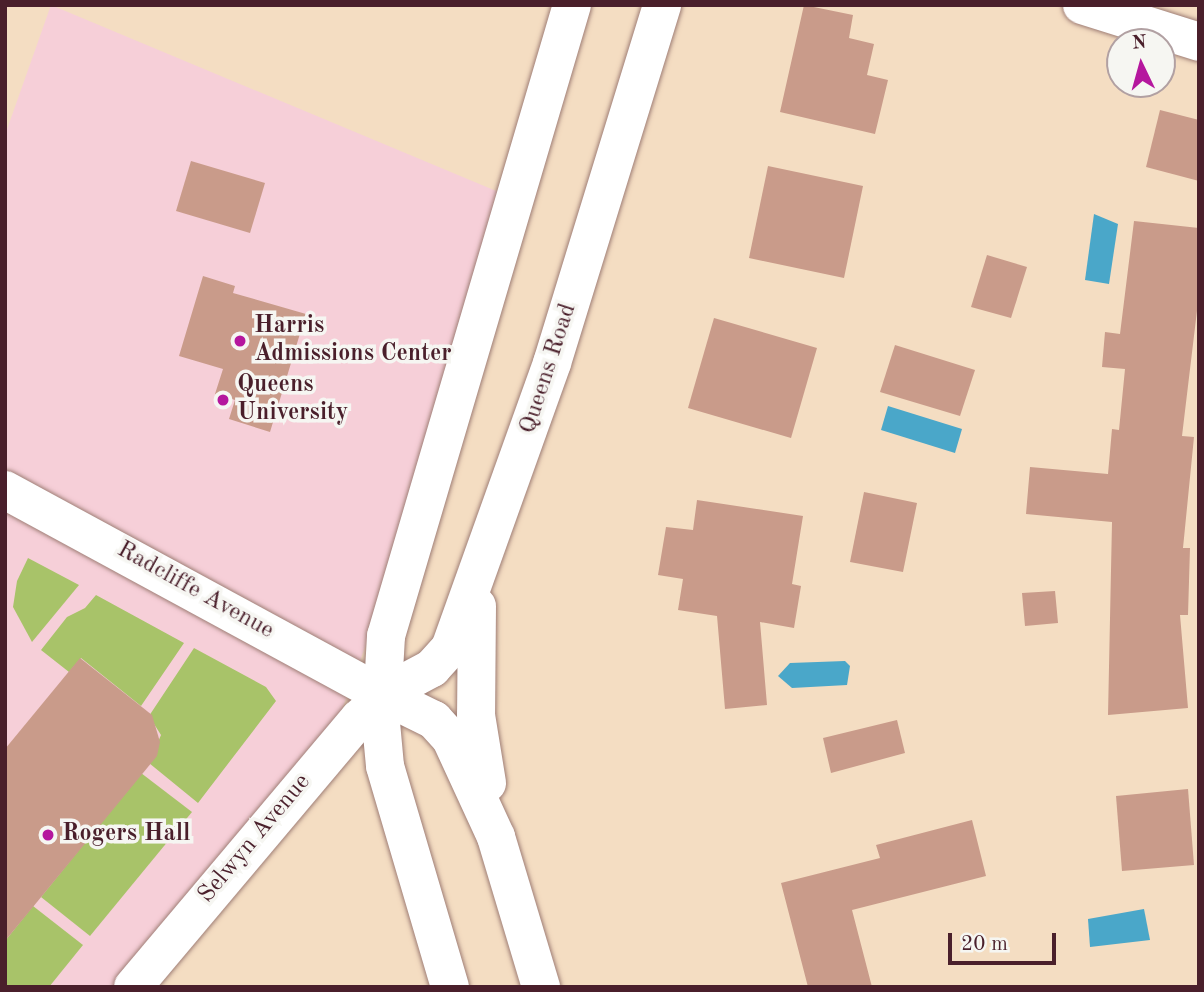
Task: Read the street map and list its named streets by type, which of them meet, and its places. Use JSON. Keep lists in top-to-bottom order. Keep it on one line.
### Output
{"streets":{"street":["Queens Road","Radcliffe Avenue","Selwyn Avenue"]},"crossings":[["Queens Road","Radcliffe Avenue"],["Queens Road","Selwyn Avenue"],["Radcliffe Avenue","Selwyn Avenue"]],"places":["Harris Admissions Center","Queens University","Rogers Hall"],"scale_bar":"20 m","north":"top"}
